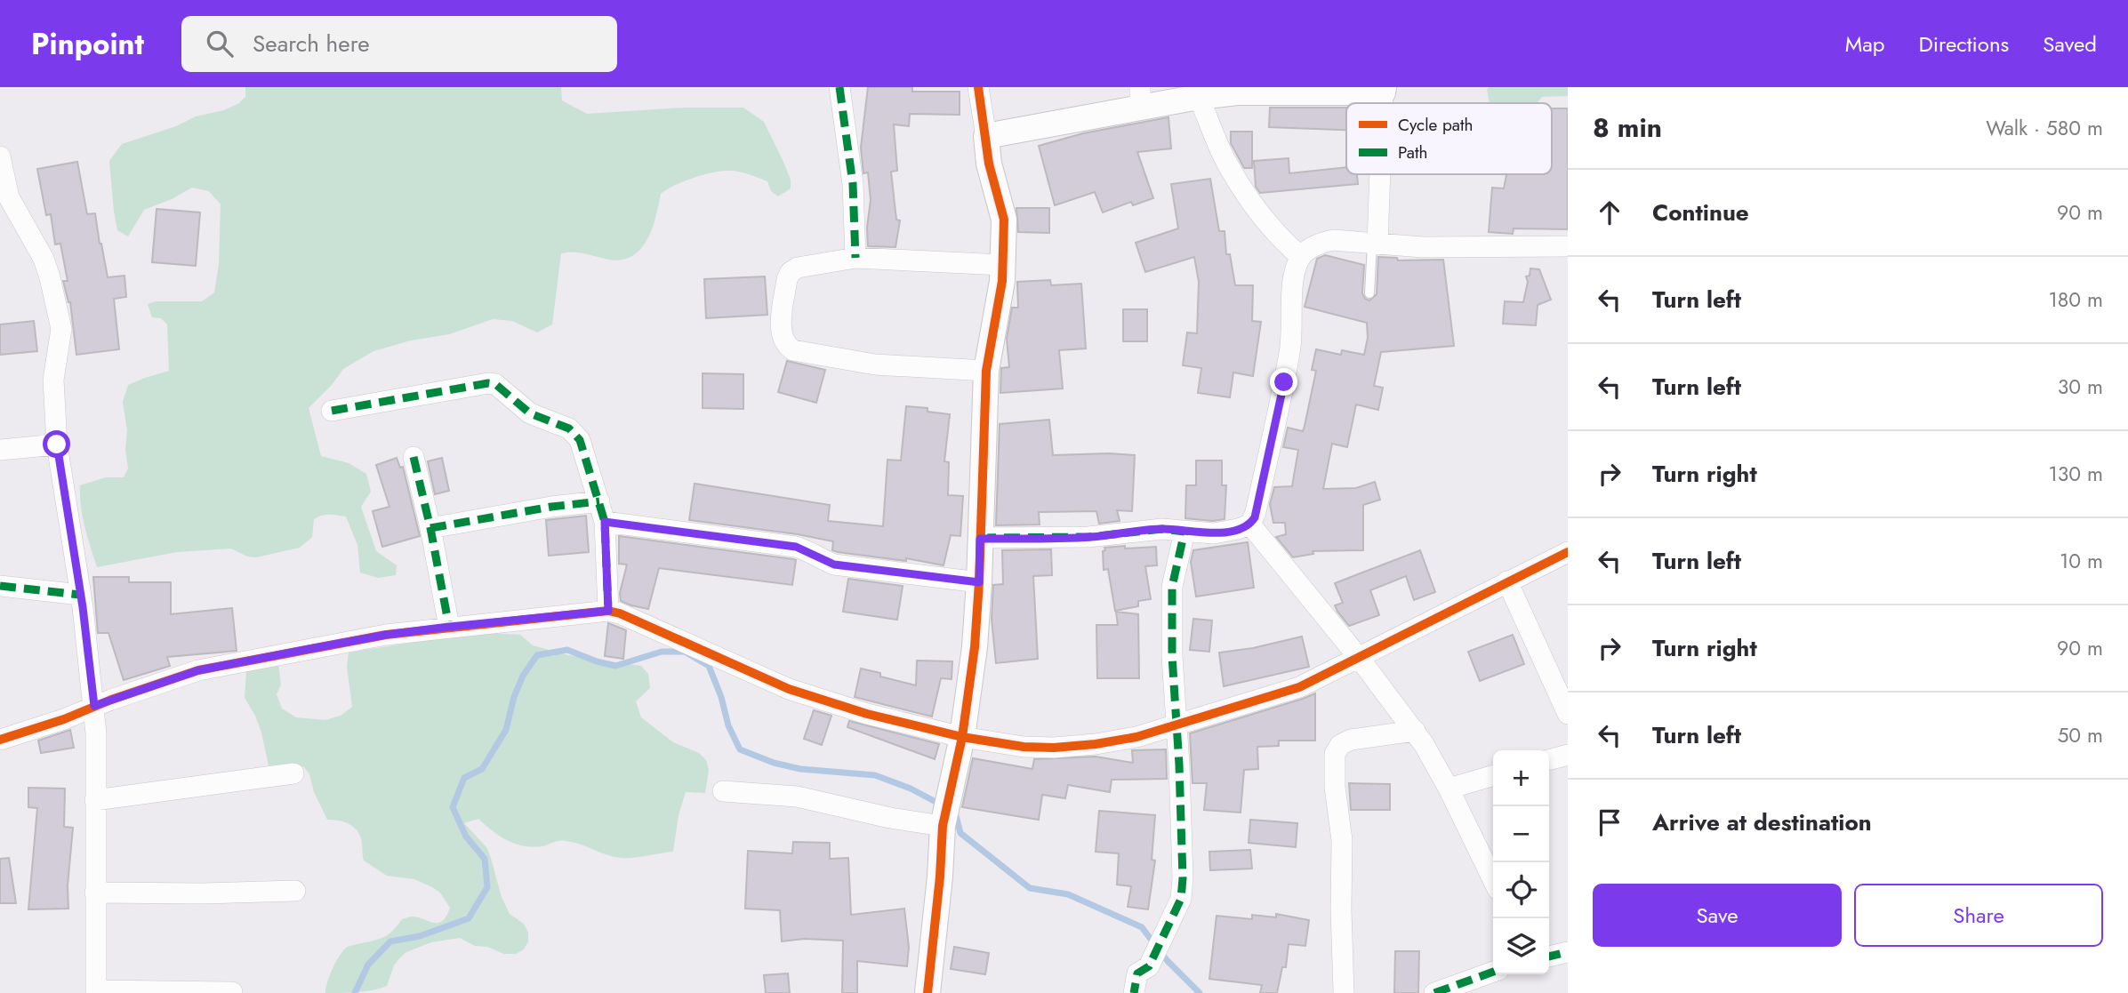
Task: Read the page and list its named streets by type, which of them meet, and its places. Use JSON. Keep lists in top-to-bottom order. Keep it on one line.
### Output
{"legend":["Cycle path","Path"],"page":{"header":"Pinpoint","search":"Search here","nav":["Map","Directions","Saved"],"heading":["8 min","Walk · 580 m"],"list":[["Continue","90 m"],["Turn left","180 m"],["Turn left","30 m"],["Turn right","130 m"],["Turn left","10 m"],["Turn right","90 m"],["Turn left","50 m"],"Arrive at destination"],"map_buttons":["+","−"],"buttons":["Save","Share"]}}
